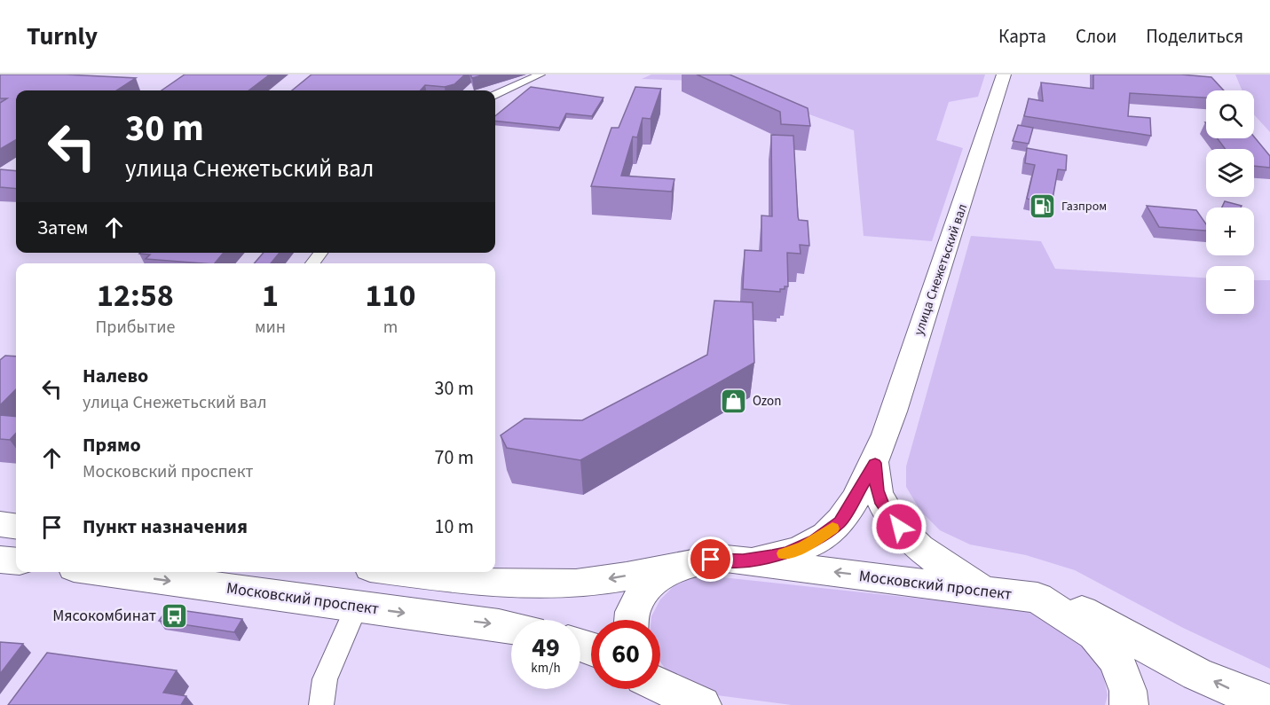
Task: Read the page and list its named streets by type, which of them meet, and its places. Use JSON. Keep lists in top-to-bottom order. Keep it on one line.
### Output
{"streets":{"main road":["улица Снежетьский вал","Московский проспект"]},"crossings":[["улица Снежетьский вал","Московский проспект"]],"places":{"fuel station":["Газпром"],"shop":["Ozon"],"bus stop":["Мясокомбинат"]},"page":{"header":"Turnly","nav":["Карта","Слои","Поделиться"],"map_buttons":["+","−"],"turn":["30 m","улица Снежетьский вал"],"then":"Затем","eta":["12:58","Прибытие","1","мин","110","m"],"list":[{"name":"Налево","note":"улица Снежетьский вал","value":"30 m"},{"name":"Прямо","note":"Московский проспект","value":"70 m"},{"name":"Пункт назначения","value":"10 m"}],"speed":"49 km/h","limit":"60"}}
